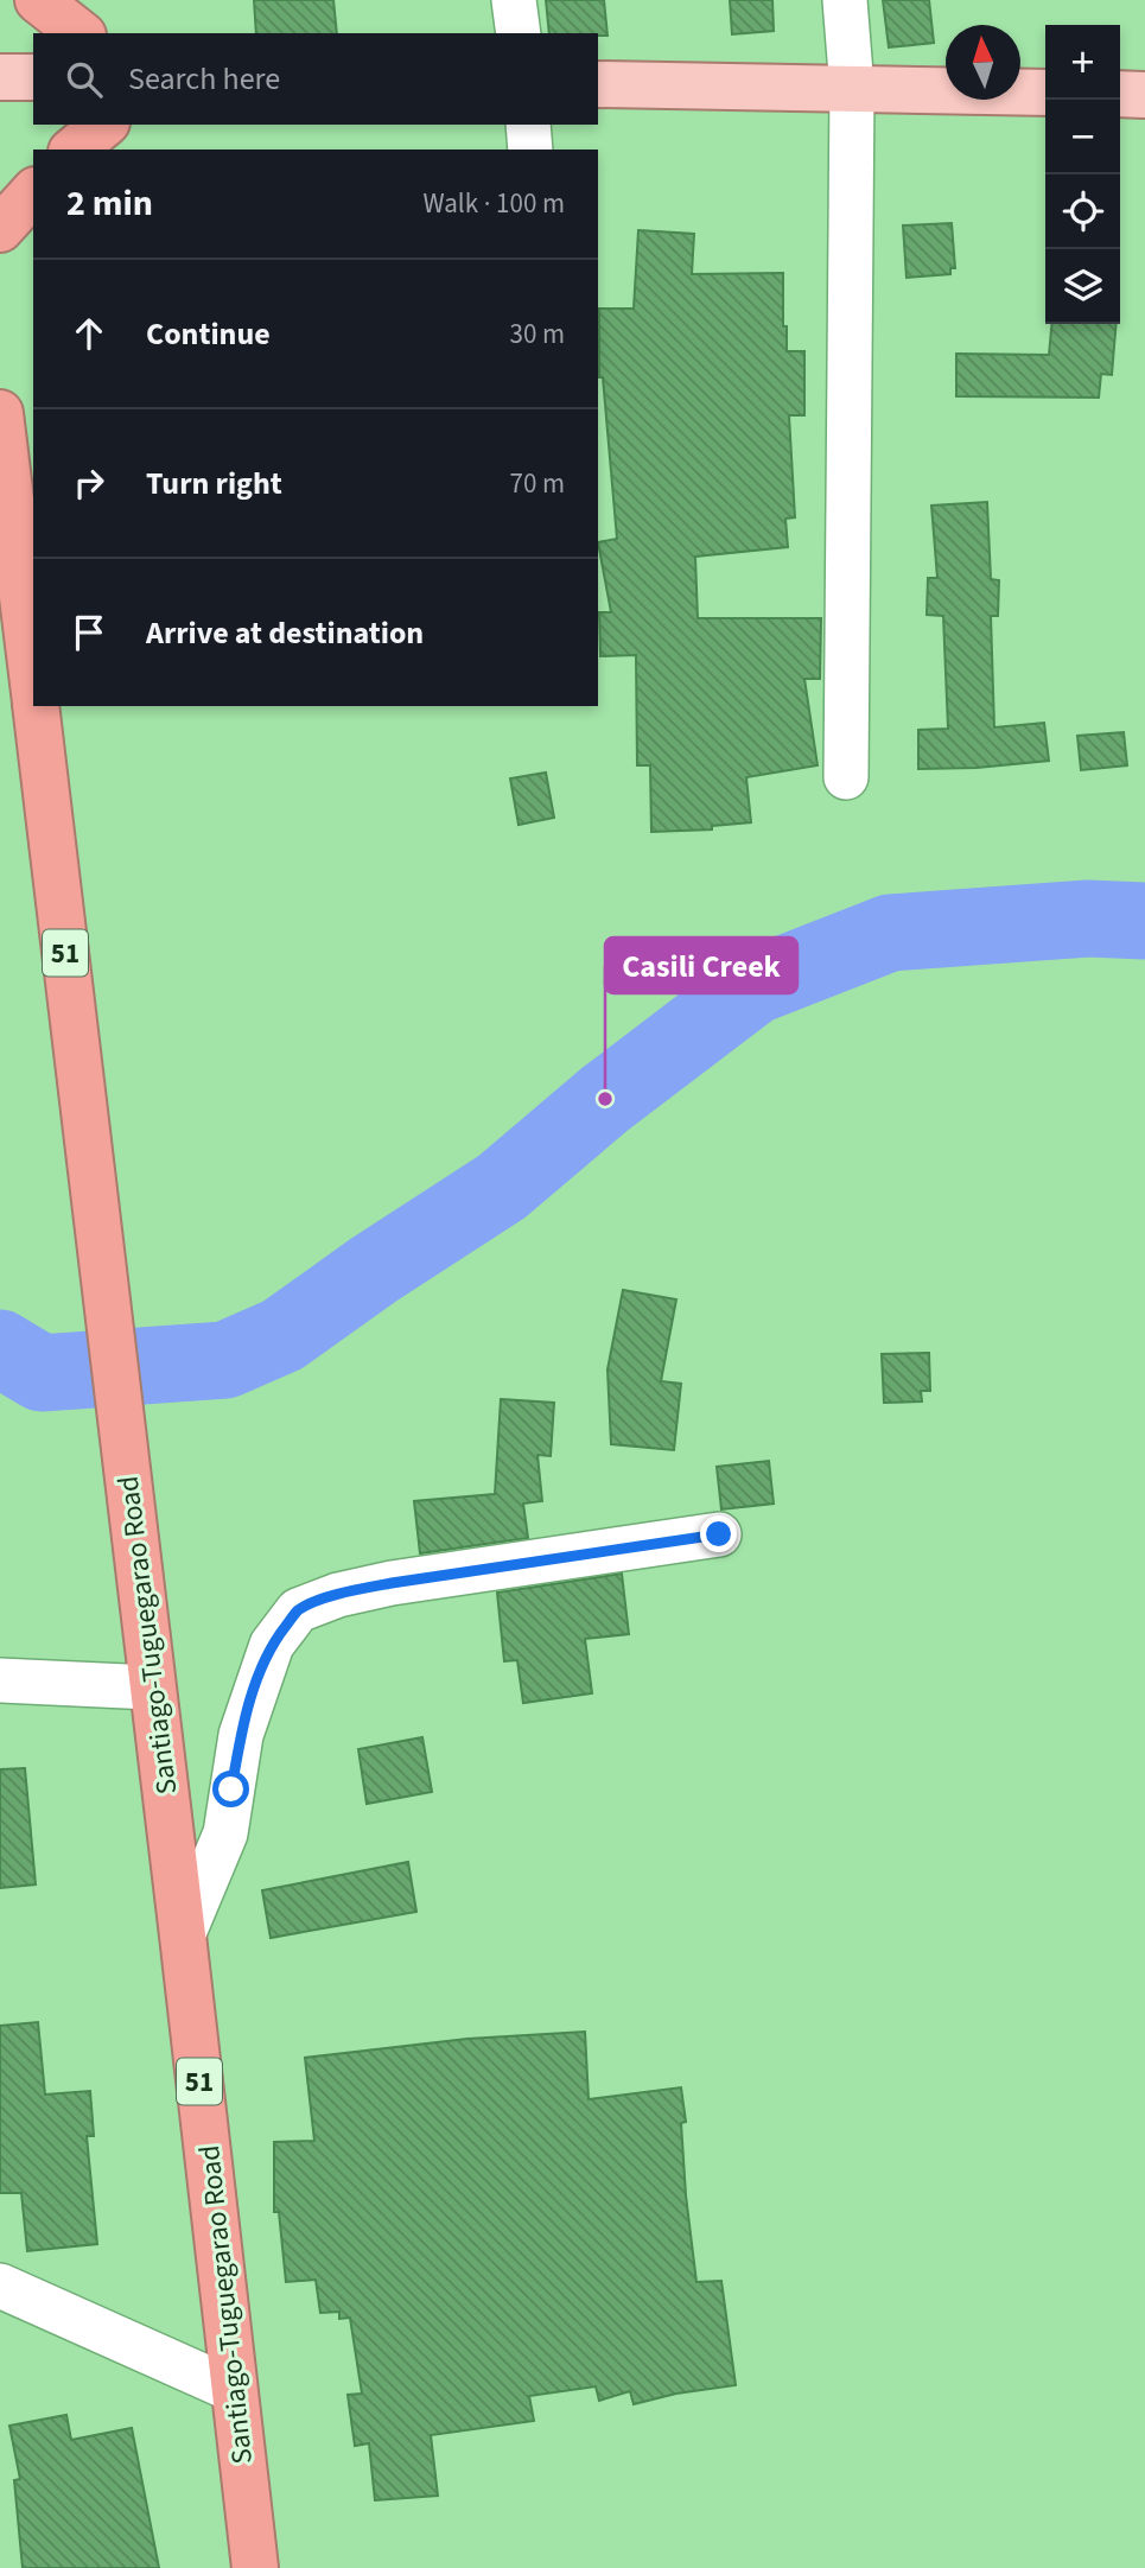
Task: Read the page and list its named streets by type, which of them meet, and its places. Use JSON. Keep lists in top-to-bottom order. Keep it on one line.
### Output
{"streets":{"highway":["51","Santiago-Tuguegarao Road"]},"places":["Casili Creek"],"north":"top","page":{"map_buttons":["+","−"],"search":"Search here","heading":["2 min","Walk · 100 m"],"list":[["Continue","30 m"],["Turn right","70 m"],"Arrive at destination"]}}
